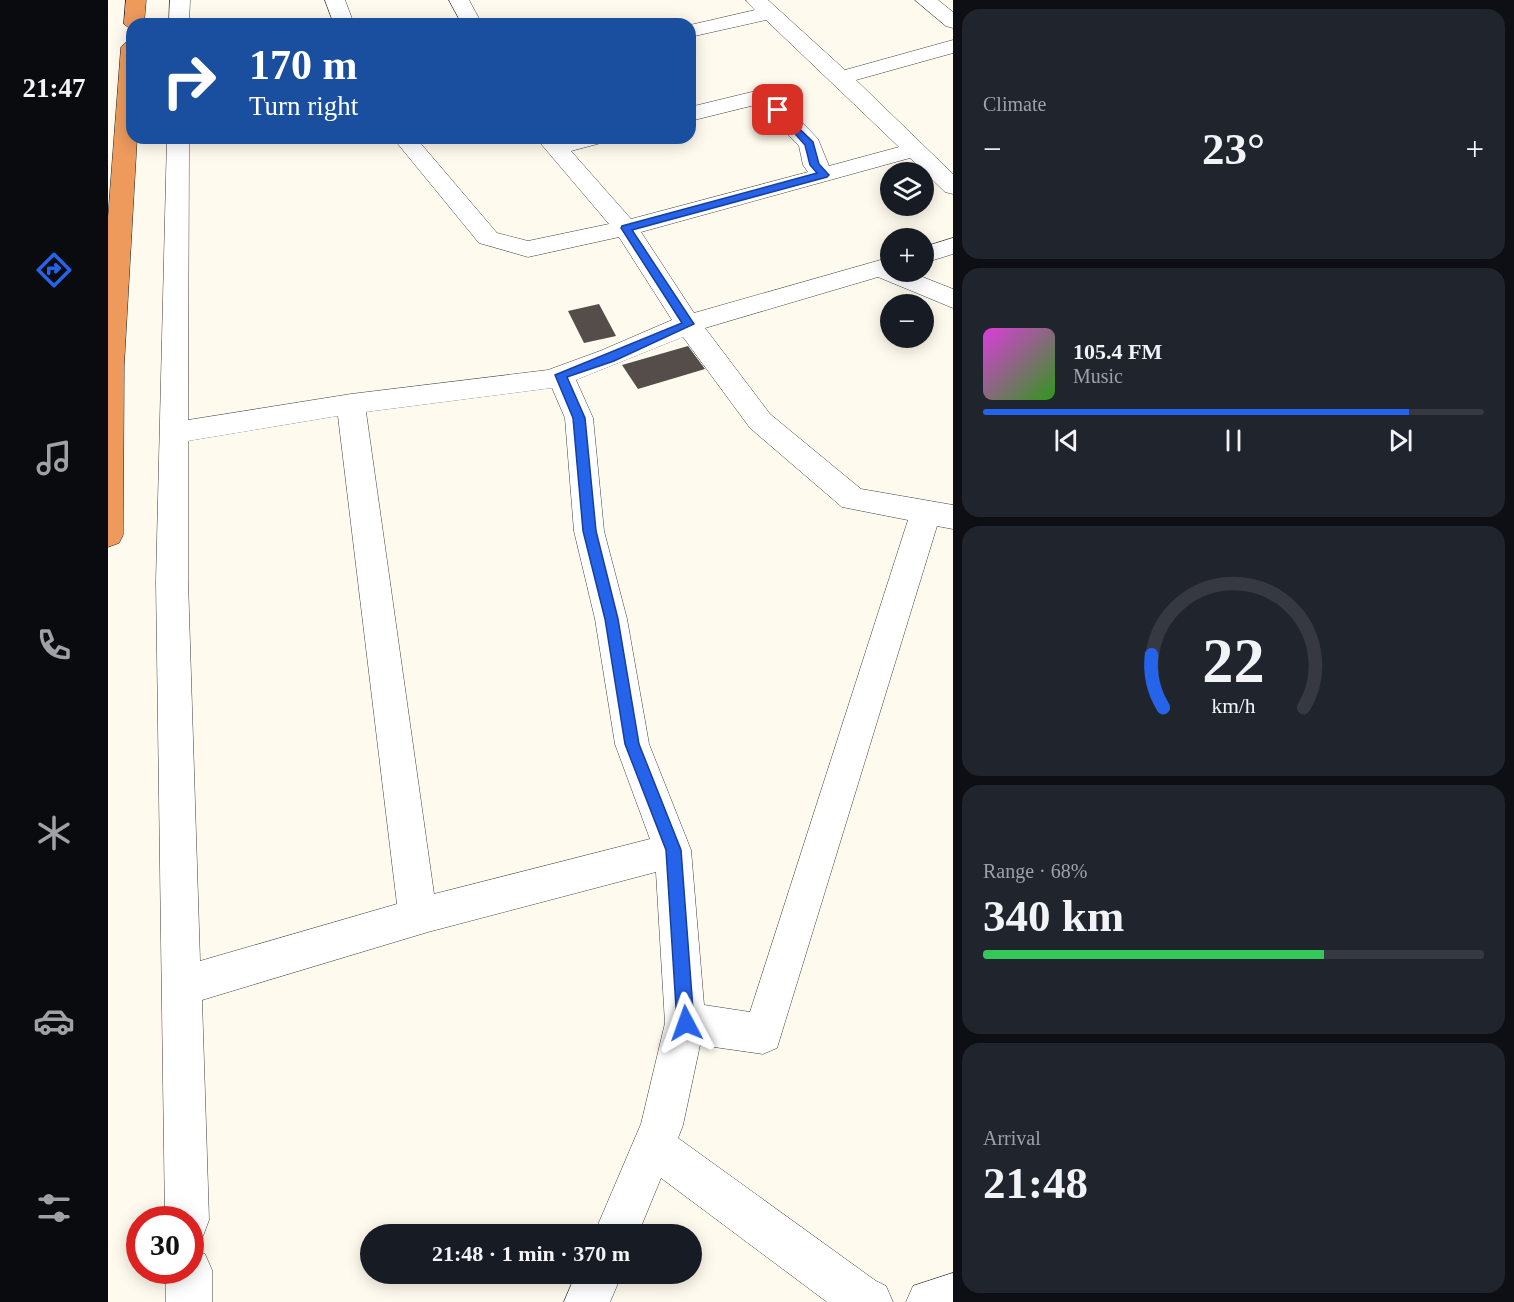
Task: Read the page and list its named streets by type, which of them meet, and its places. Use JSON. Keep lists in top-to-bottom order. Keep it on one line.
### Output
{"page":{"tabs":"21:47","tile":["Climate",["Range · 68%","340 km"],["Arrival","21:48"]],"turn":["170 m","Turn right"],"heat":["−","23°","+"],"map_buttons":["+","−"],"song":["105.4 FM","Music"],"limit":"30","trip":"21:48 · 1 min · 370 m","gauge":["22","km/h"]}}
